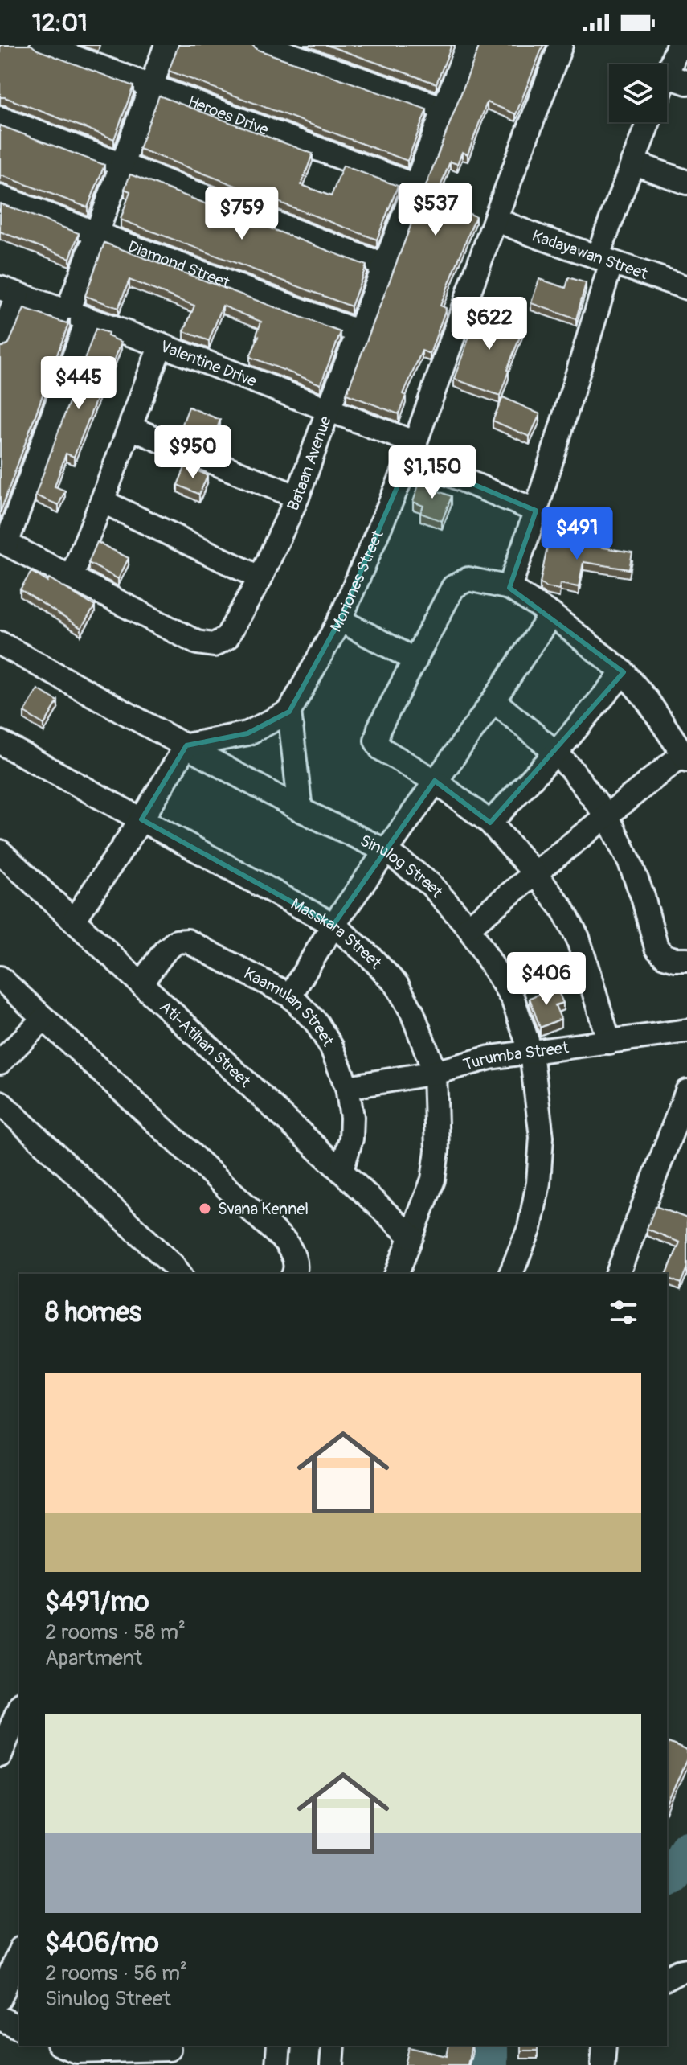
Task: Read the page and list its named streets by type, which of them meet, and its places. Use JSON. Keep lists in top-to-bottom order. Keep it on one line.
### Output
{"streets":{"street":["Heroes Drive","Kadayawan Street","Diamond Street","Valentine Drive","Bataan Avenue","Moriones Street","Sinulog Street","Masskara Street","Kaamulan Street","Ati-Atihan Street","Turumba Street"]},"crossings":[["Heroes Drive","Bataan Avenue"],["Kadayawan Street","Moriones Street"],["Diamond Street","Bataan Avenue"],["Valentine Drive","Bataan Avenue"],["Valentine Drive","Moriones Street"],["Sinulog Street","Turumba Street"],["Masskara Street","Ati-Atihan Street"],["Masskara Street","Turumba Street"],["Kaamulan Street","Ati-Atihan Street"],["Kaamulan Street","Turumba Street"]],"places":["Svana Kennel"],"page":{"status":"12:01","price":["$537","$759","$622","$445","$950","$1,150","$491","$406"],"heading":"8 homes","list":[{"name":"$491/mo","note":"2 rooms · 58 m² · Apartment"},{"name":"$406/mo","note":"2 rooms · 56 m² · Sinulog Street"}]}}
